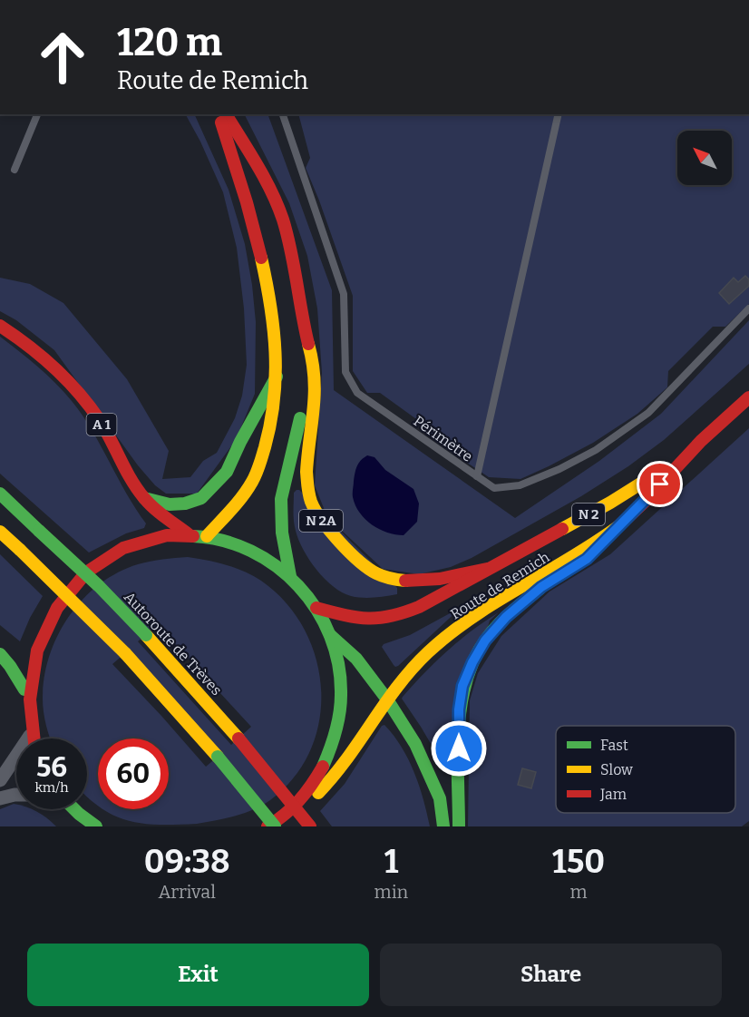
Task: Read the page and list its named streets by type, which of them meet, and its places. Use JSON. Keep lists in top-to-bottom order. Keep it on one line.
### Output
{"streets":{"main road":["A 1","N 2","N 2A","Route de Remich","Autoroute de Trèves"],"lane":["Périmètre"]},"crossings":[["N 2","Route de Remich"],["N 2A","Route de Remich"]],"legend":["Fast","Slow","Jam"],"north":"top left","page":{"turn":["120 m","Route de Remich"],"speed":"56 km/h","limit":"60","eta":["09:38","Arrival","1","min","150","m"],"buttons":["Exit","Share"]}}
